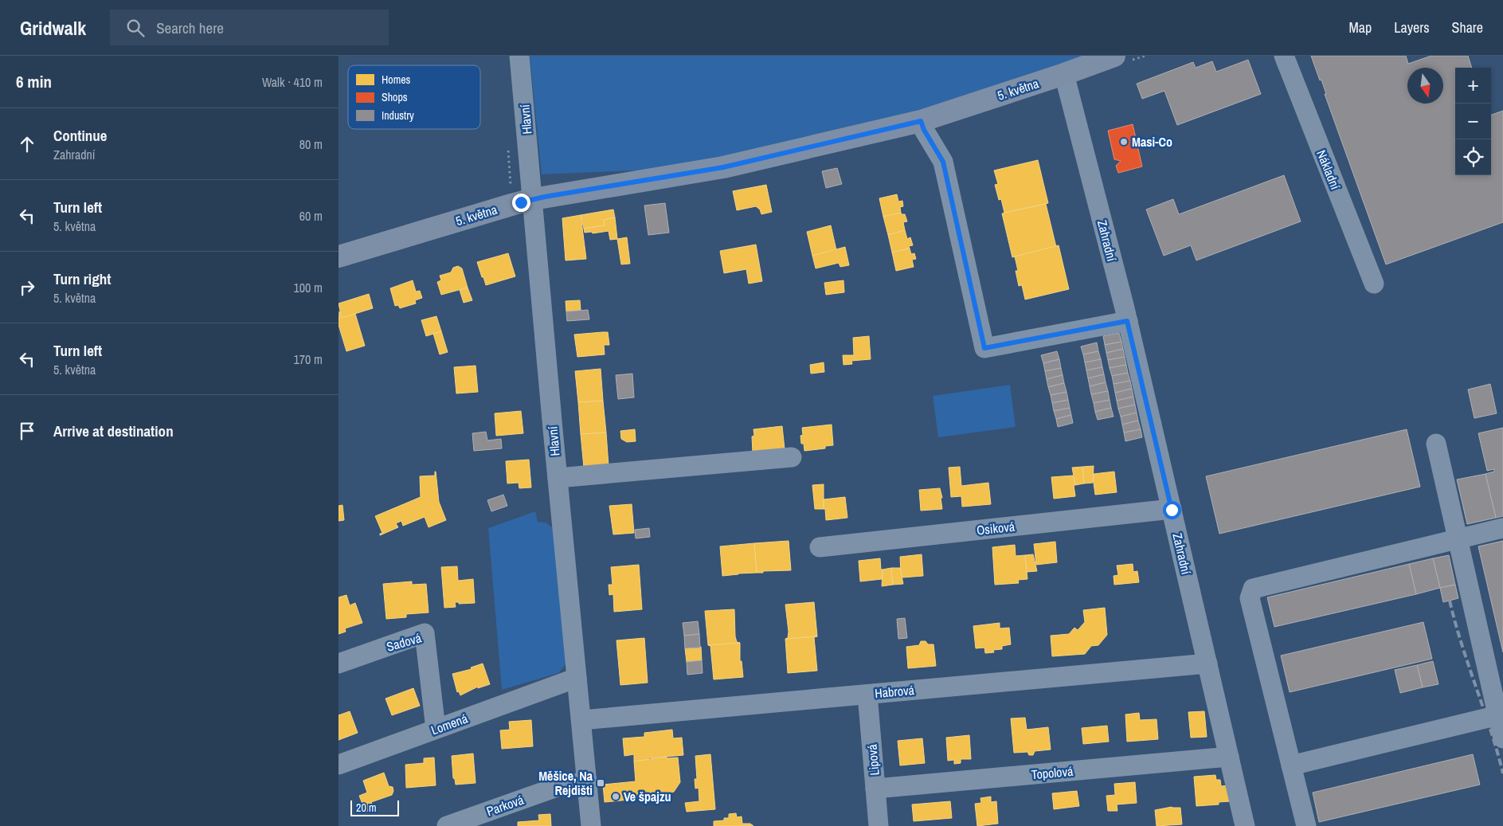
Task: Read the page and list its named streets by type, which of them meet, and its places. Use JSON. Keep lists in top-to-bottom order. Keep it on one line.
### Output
{"streets":{"main road":["5. května"],"street":["Hlavní","Nákladní","Zahradní","Osiková","Sadová","Habrová","Lomená","Lipová","Topolová","Parková"]},"crossings":[["5. května","Hlavní"],["5. května","Zahradní"],["Hlavní","Habrová"],["Hlavní","Lomená"],["Hlavní","Parková"],["Zahradní","Osiková"],["Zahradní","Habrová"],["Zahradní","Topolová"],["Sadová","Lomená"],["Habrová","Lipová"],["Lipová","Topolová"]],"places":{"other":["Masi-Co","Ve špajzu"],"transit":["Měšice, Na Rejdišti"]},"legend":["Homes","Shops","Industry"],"scale_bar":"20 m","north":"bottom","page":{"header":"Gridwalk","search":"Search here","nav":["Map","Layers","Share"],"heading":["6 min","Walk · 410 m"],"map_buttons":["+","−"],"list":[["Continue","Zahradní","80 m"],["Turn left","5. května","60 m"],["Turn right","5. května","100 m"],["Turn left","5. května","170 m"],"Arrive at destination"],"scale":"20 m"}}
